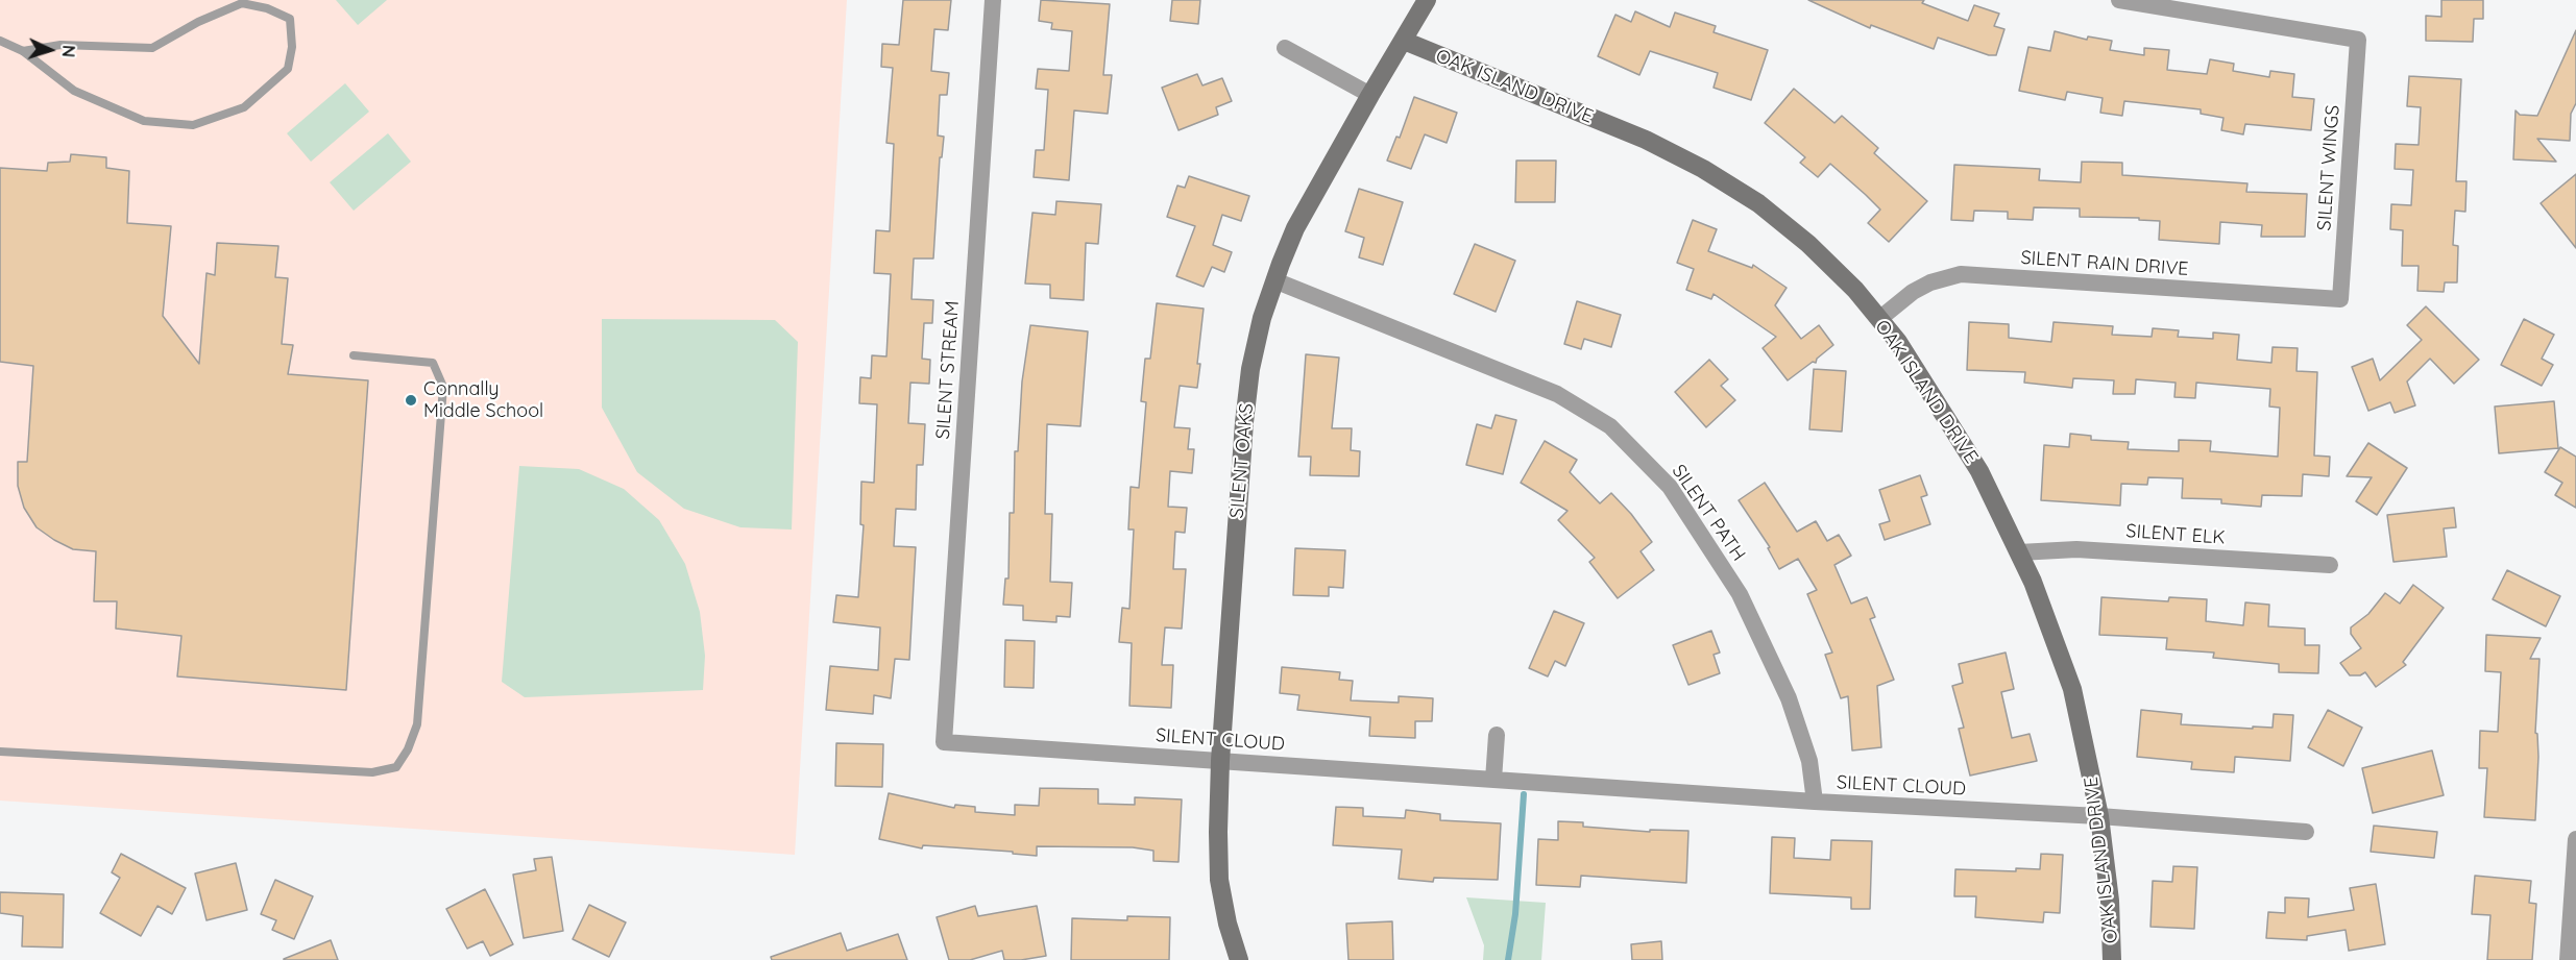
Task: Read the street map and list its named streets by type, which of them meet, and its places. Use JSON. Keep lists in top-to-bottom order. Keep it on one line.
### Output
{"streets":{"street":["OAK ISLAND DRIVE","SILENT WINGS","SILENT RAIN DRIVE","SILENT STREAM","SILENT OAKS","SILENT PATH","SILENT ELK","SILENT CLOUD"]},"crossings":[["OAK ISLAND DRIVE","SILENT RAIN DRIVE"],["OAK ISLAND DRIVE","SILENT OAKS"],["OAK ISLAND DRIVE","SILENT ELK"],["OAK ISLAND DRIVE","SILENT CLOUD"],["SILENT WINGS","SILENT RAIN DRIVE"],["SILENT STREAM","SILENT CLOUD"],["SILENT OAKS","SILENT PATH"],["SILENT OAKS","SILENT CLOUD"],["SILENT PATH","SILENT CLOUD"]],"places":["Connally Middle School"],"north":"right"}
